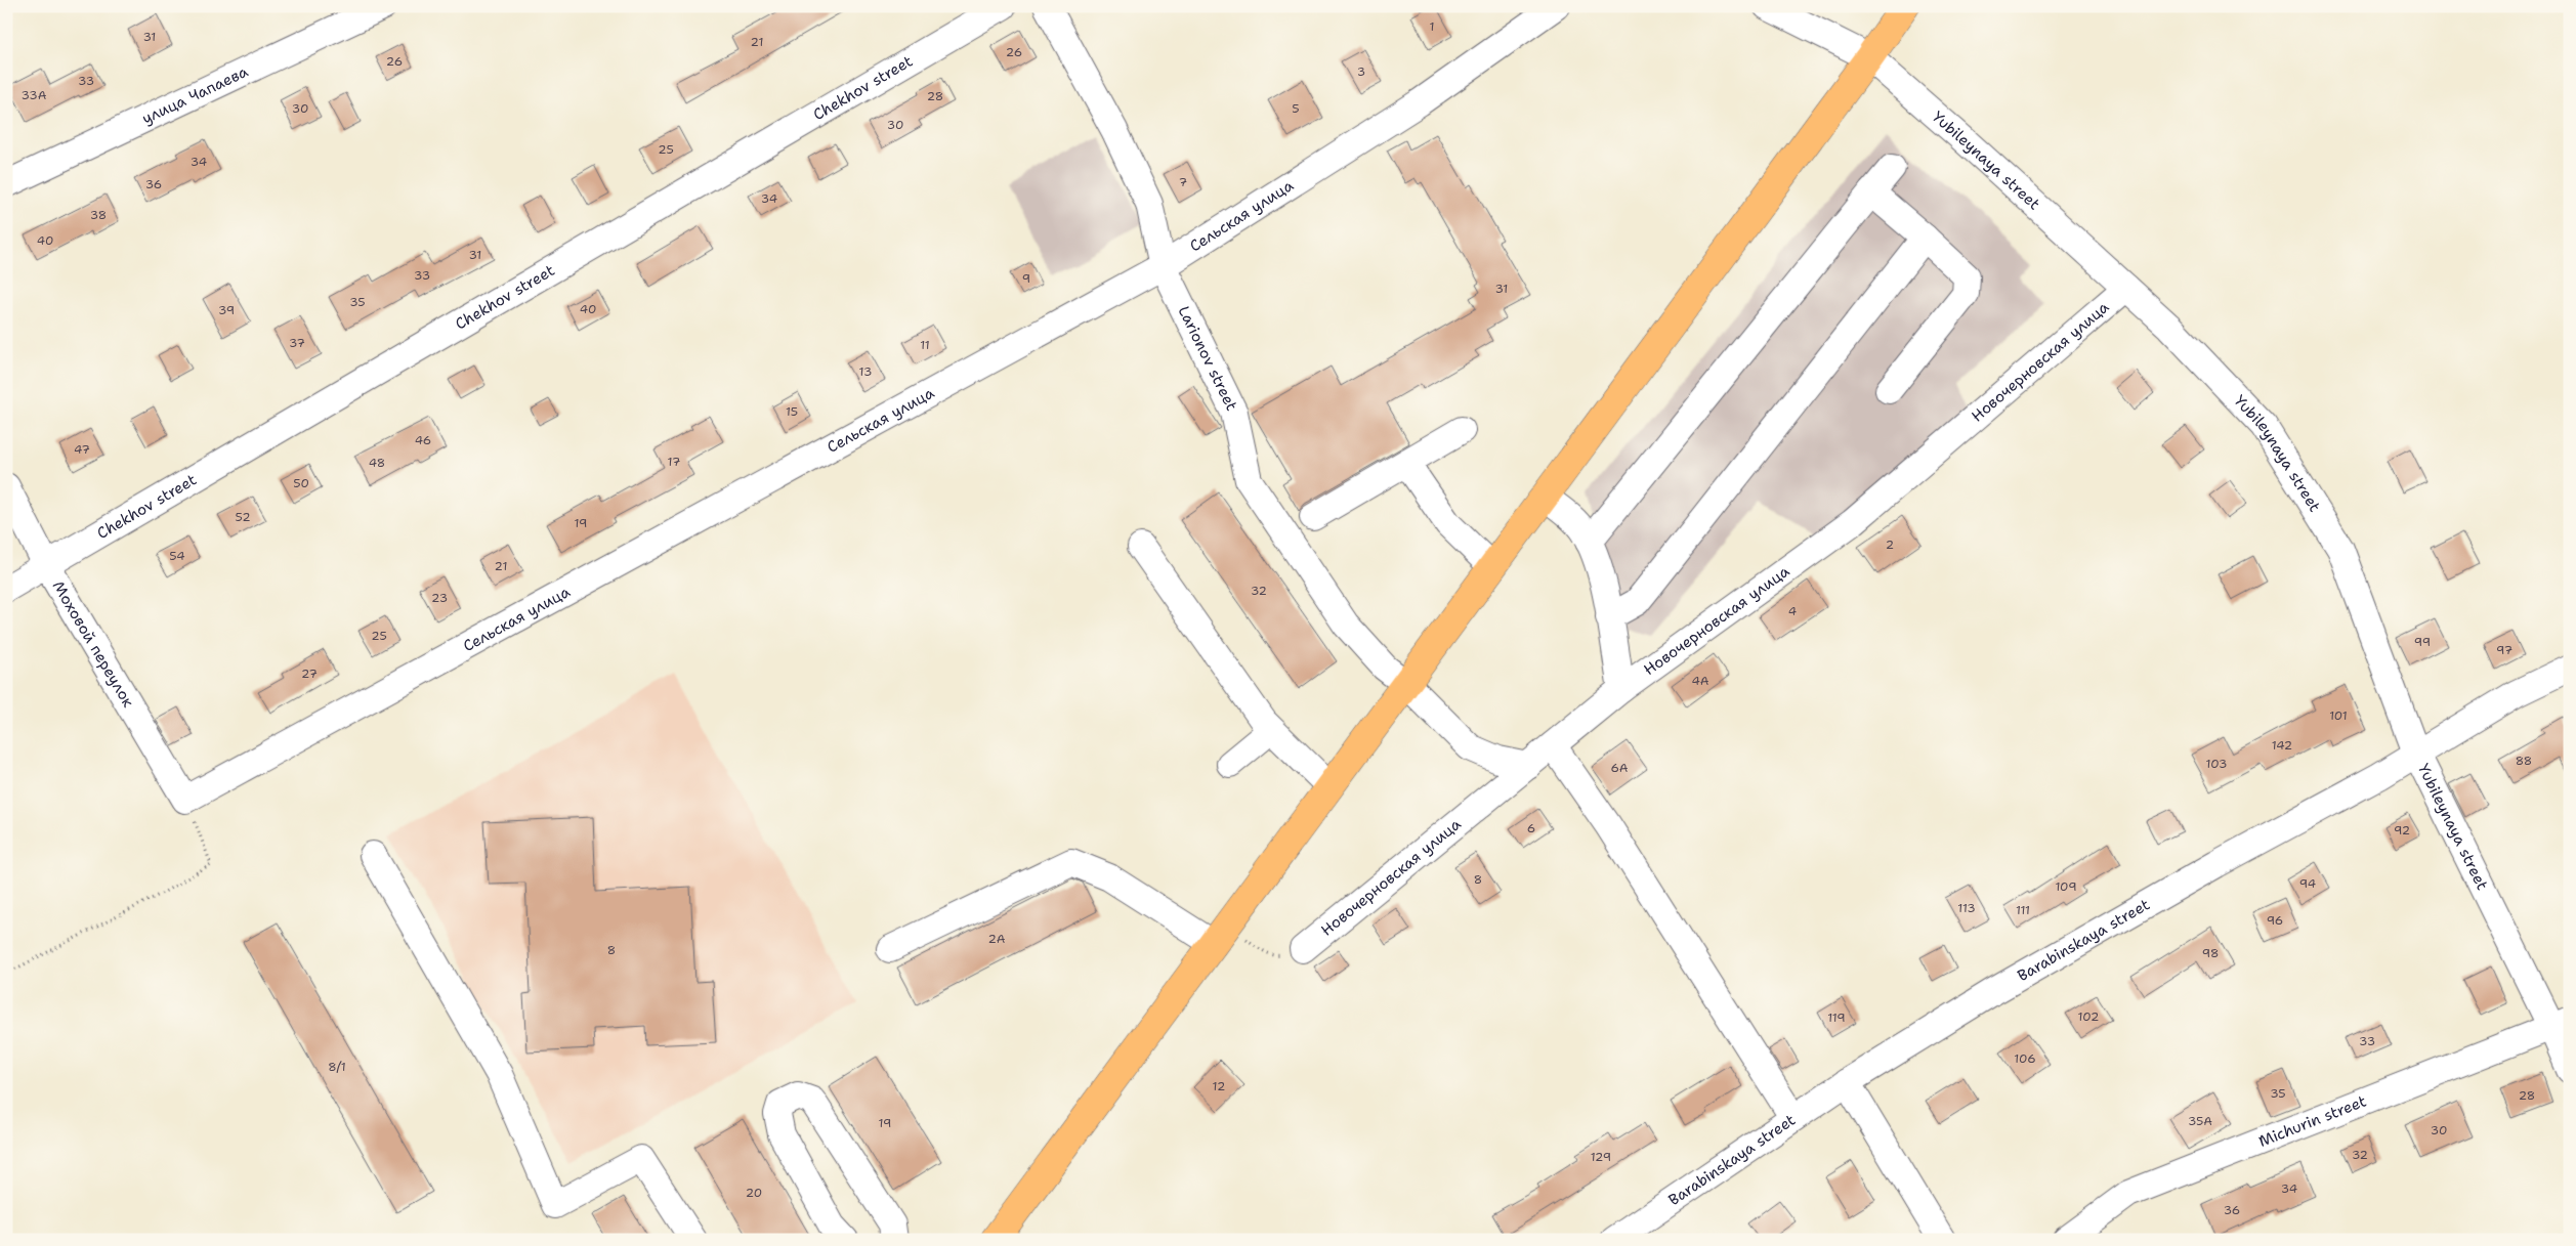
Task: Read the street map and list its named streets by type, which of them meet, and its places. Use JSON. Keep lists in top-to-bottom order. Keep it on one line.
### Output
{"streets":{"street":["Chekhov street","улица Чапаева","Yubileynaya street","Сельская улица","Larionov street","Новочерновская улица","Моховой переулок","Barabinskaya street","Michurin street"]},"crossings":[["Chekhov street","Моховой переулок"],["Yubileynaya street","Новочерновская улица"],["Yubileynaya street","Barabinskaya street"],["Yubileynaya street","Michurin street"],["Сельская улица","Larionov street"],["Сельская улица","Моховой переулок"],["Larionov street","Новочерновская улица"]],"house_numbers":["1","31","21","26","26","3","33","33А","28","30","5","30","25","34","7","36","34","38","40","31","33","9","31","35","40","39","37","11","13","15","46","47","17","48","50","52","19","2","54","21","32","23","4","25","99","97","27","4А","101","142","88","103","6А","6","92","8","94","109","113","111","96","2А","8","98","102","119","33","106","8/1","12","35","28","35А","19","30","32","129","34","20","36"]}
